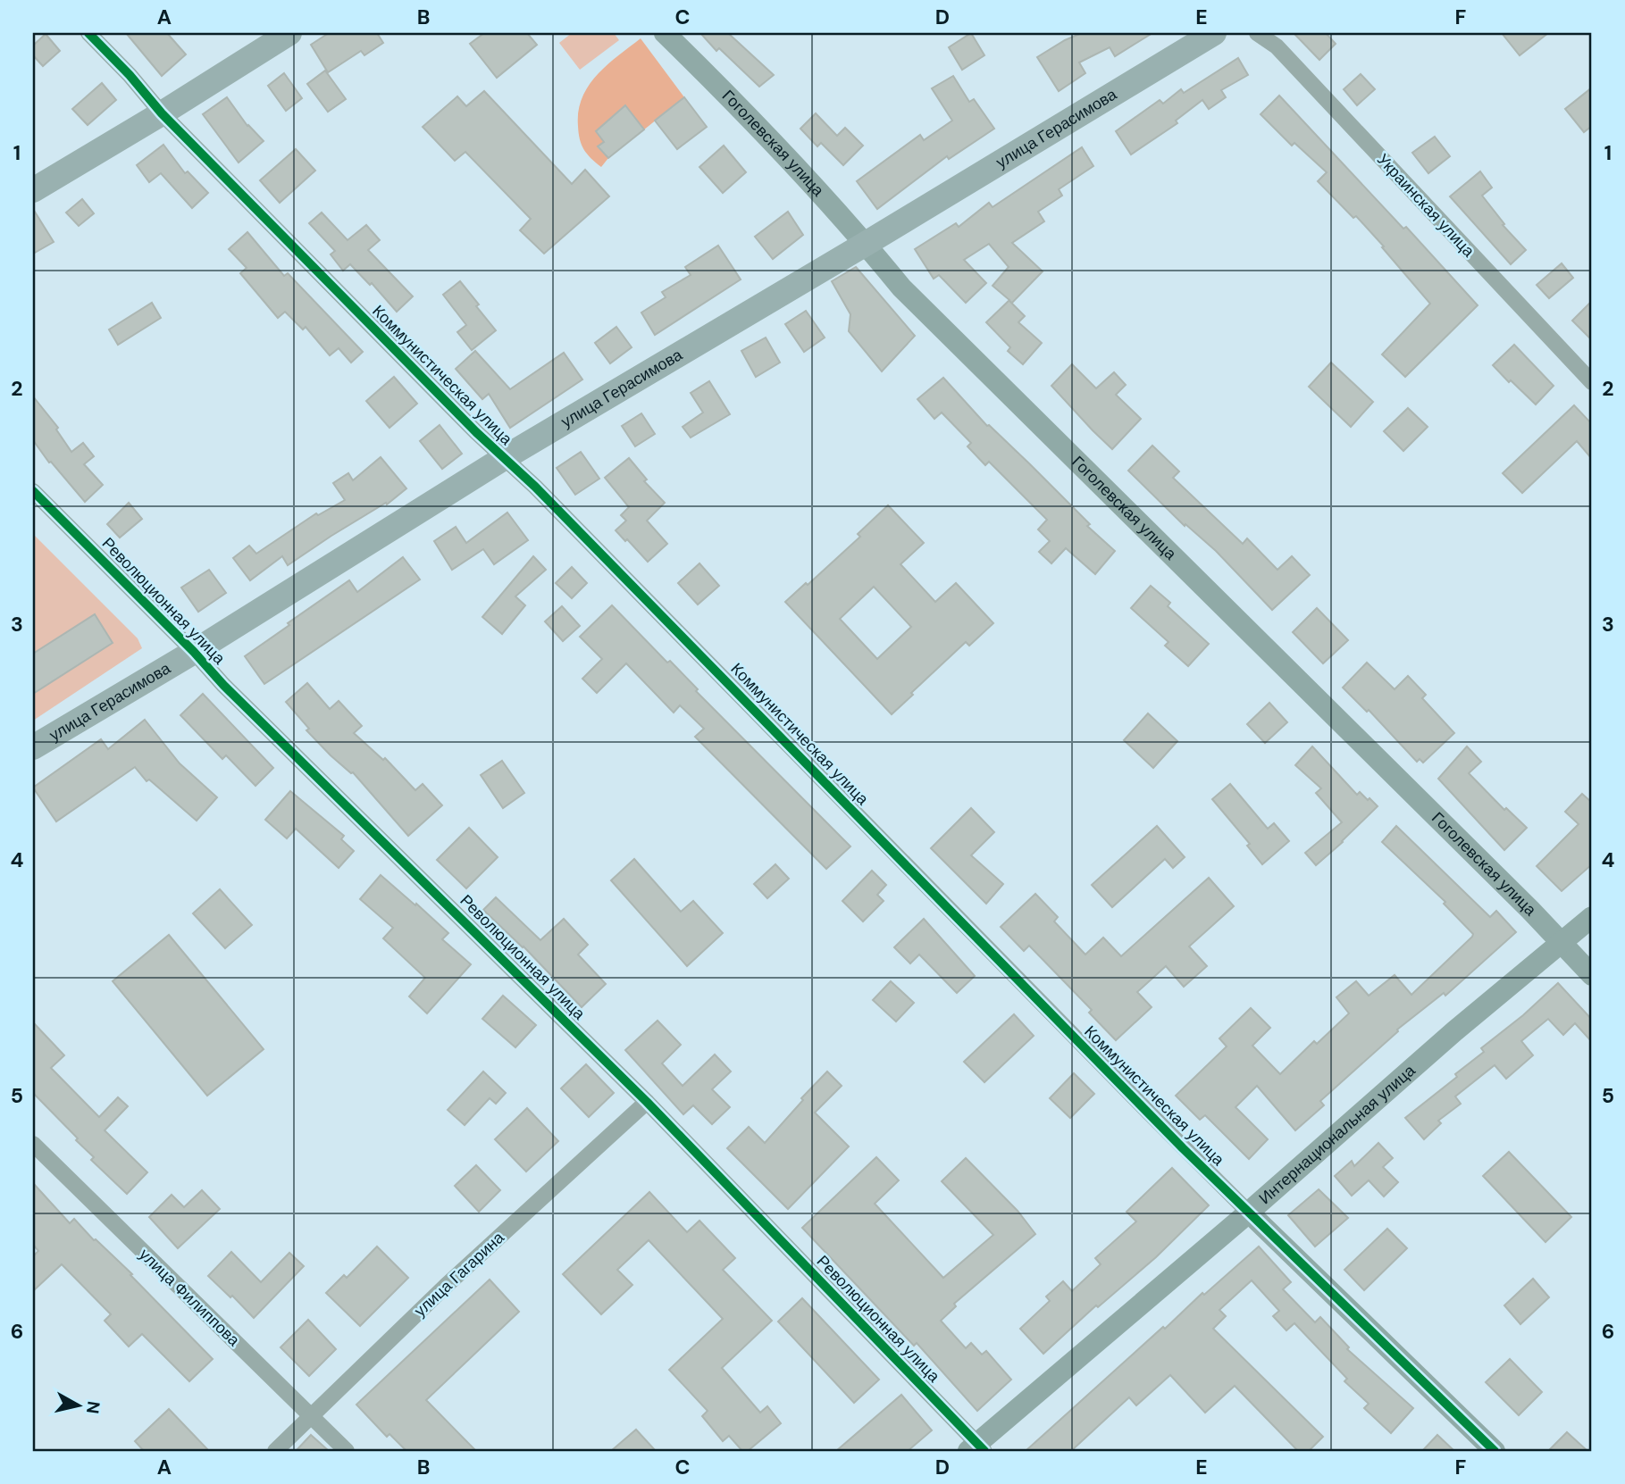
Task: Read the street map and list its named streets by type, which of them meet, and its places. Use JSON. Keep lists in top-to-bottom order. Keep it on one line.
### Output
{"streets":{"main road":["улица Герасимова"],"street":["Гоголевская улица","Украинская улица","Коммунистическая улица","Революционная улица","Интернациональная улица","улица Гагарина","улица Филиппова"]},"crossings":[["улица Герасимова","Гоголевская улица"],["улица Герасимова","Коммунистическая улица"],["улица Герасимова","Революционная улица"],["Гоголевская улица","Интернациональная улица"],["Коммунистическая улица","Интернациональная улица"],["Революционная улица","Интернациональная улица"],["Революционная улица","улица Гагарина"],["улица Гагарина","улица Филиппова"]],"north":"right","grid":{"columns":["A","B","C","D","E","F"],"rows":["1","2","3","4","5","6"]}}
